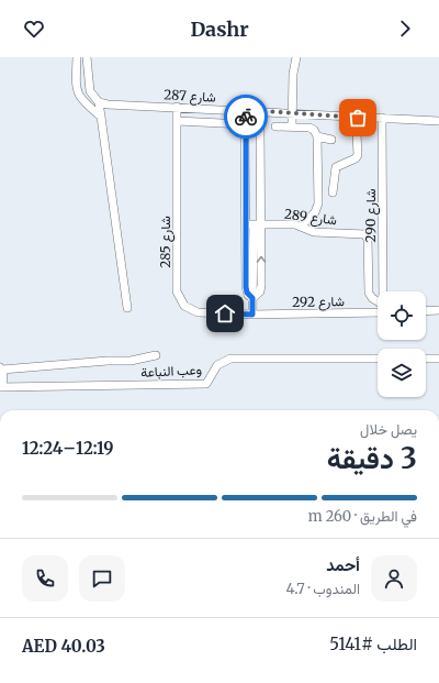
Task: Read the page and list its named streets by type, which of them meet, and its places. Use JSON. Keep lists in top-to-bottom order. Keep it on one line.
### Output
{"streets":{"street":["شارع 287","شارع 290","شارع 289","شارع 285","شارع 292","وعب النباعة"]},"crossings":[["شارع 287","شارع 290"],["شارع 287","شارع 285"],["شارع 285","شارع 292"]],"page":{"header":"Dashr","heading":["3 دقيقة","يصل خلال","12:19–12:24"],"panel":["أحمد","المندوب · 4.7","الطلب #5141","AED 40.03"],"bar":"في الطريق · 260 m"}}
